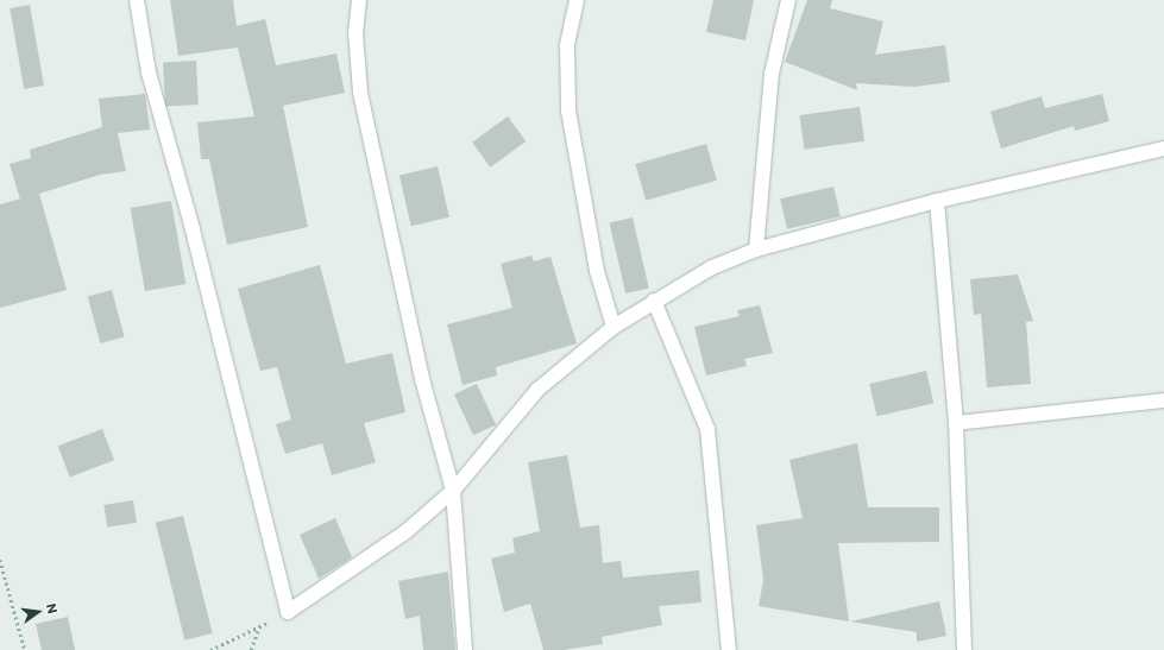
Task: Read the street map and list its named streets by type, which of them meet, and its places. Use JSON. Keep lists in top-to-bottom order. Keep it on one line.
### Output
{"north":"right"}
